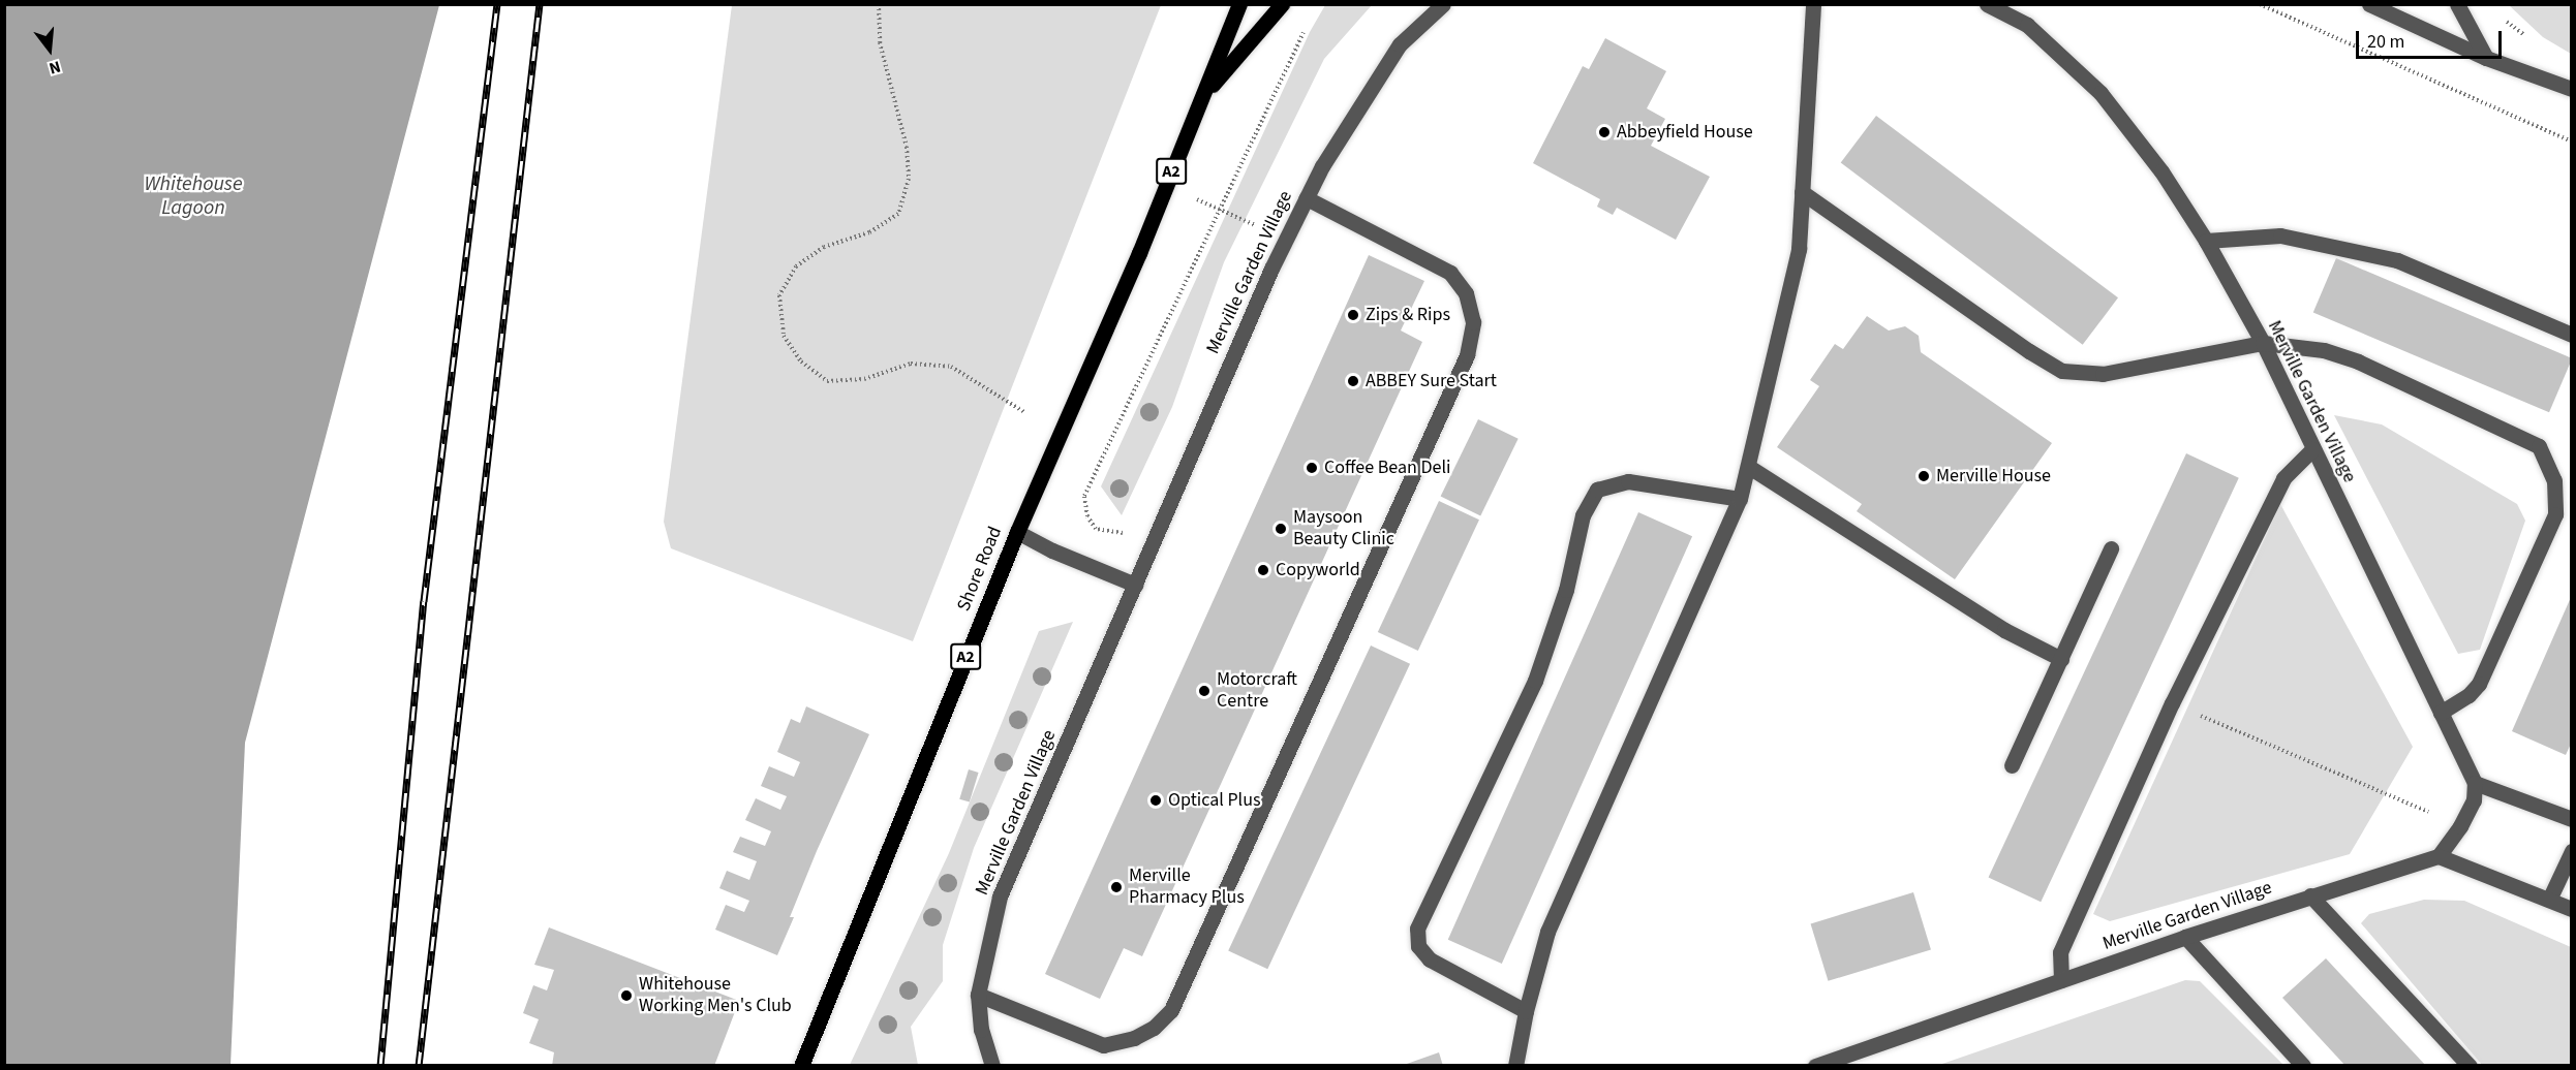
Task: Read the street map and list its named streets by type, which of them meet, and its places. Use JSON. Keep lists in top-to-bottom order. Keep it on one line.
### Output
{"streets":{"main road":["A2","Shore Road"],"street":["Merville Garden Village"]},"water":["Whitehouse Lagoon"],"places":["Abbeyfield House","Zips & Rips","ABBEY Sure Start","Coffee Bean Deli","Merville House","Maysoon Beauty Clinic","Copyworld","Motorcraft Centre","Optical Plus","Merville Pharmacy Plus","Whitehouse Working Men's Club"],"scale_bar":"20 m","north":"bottom"}
